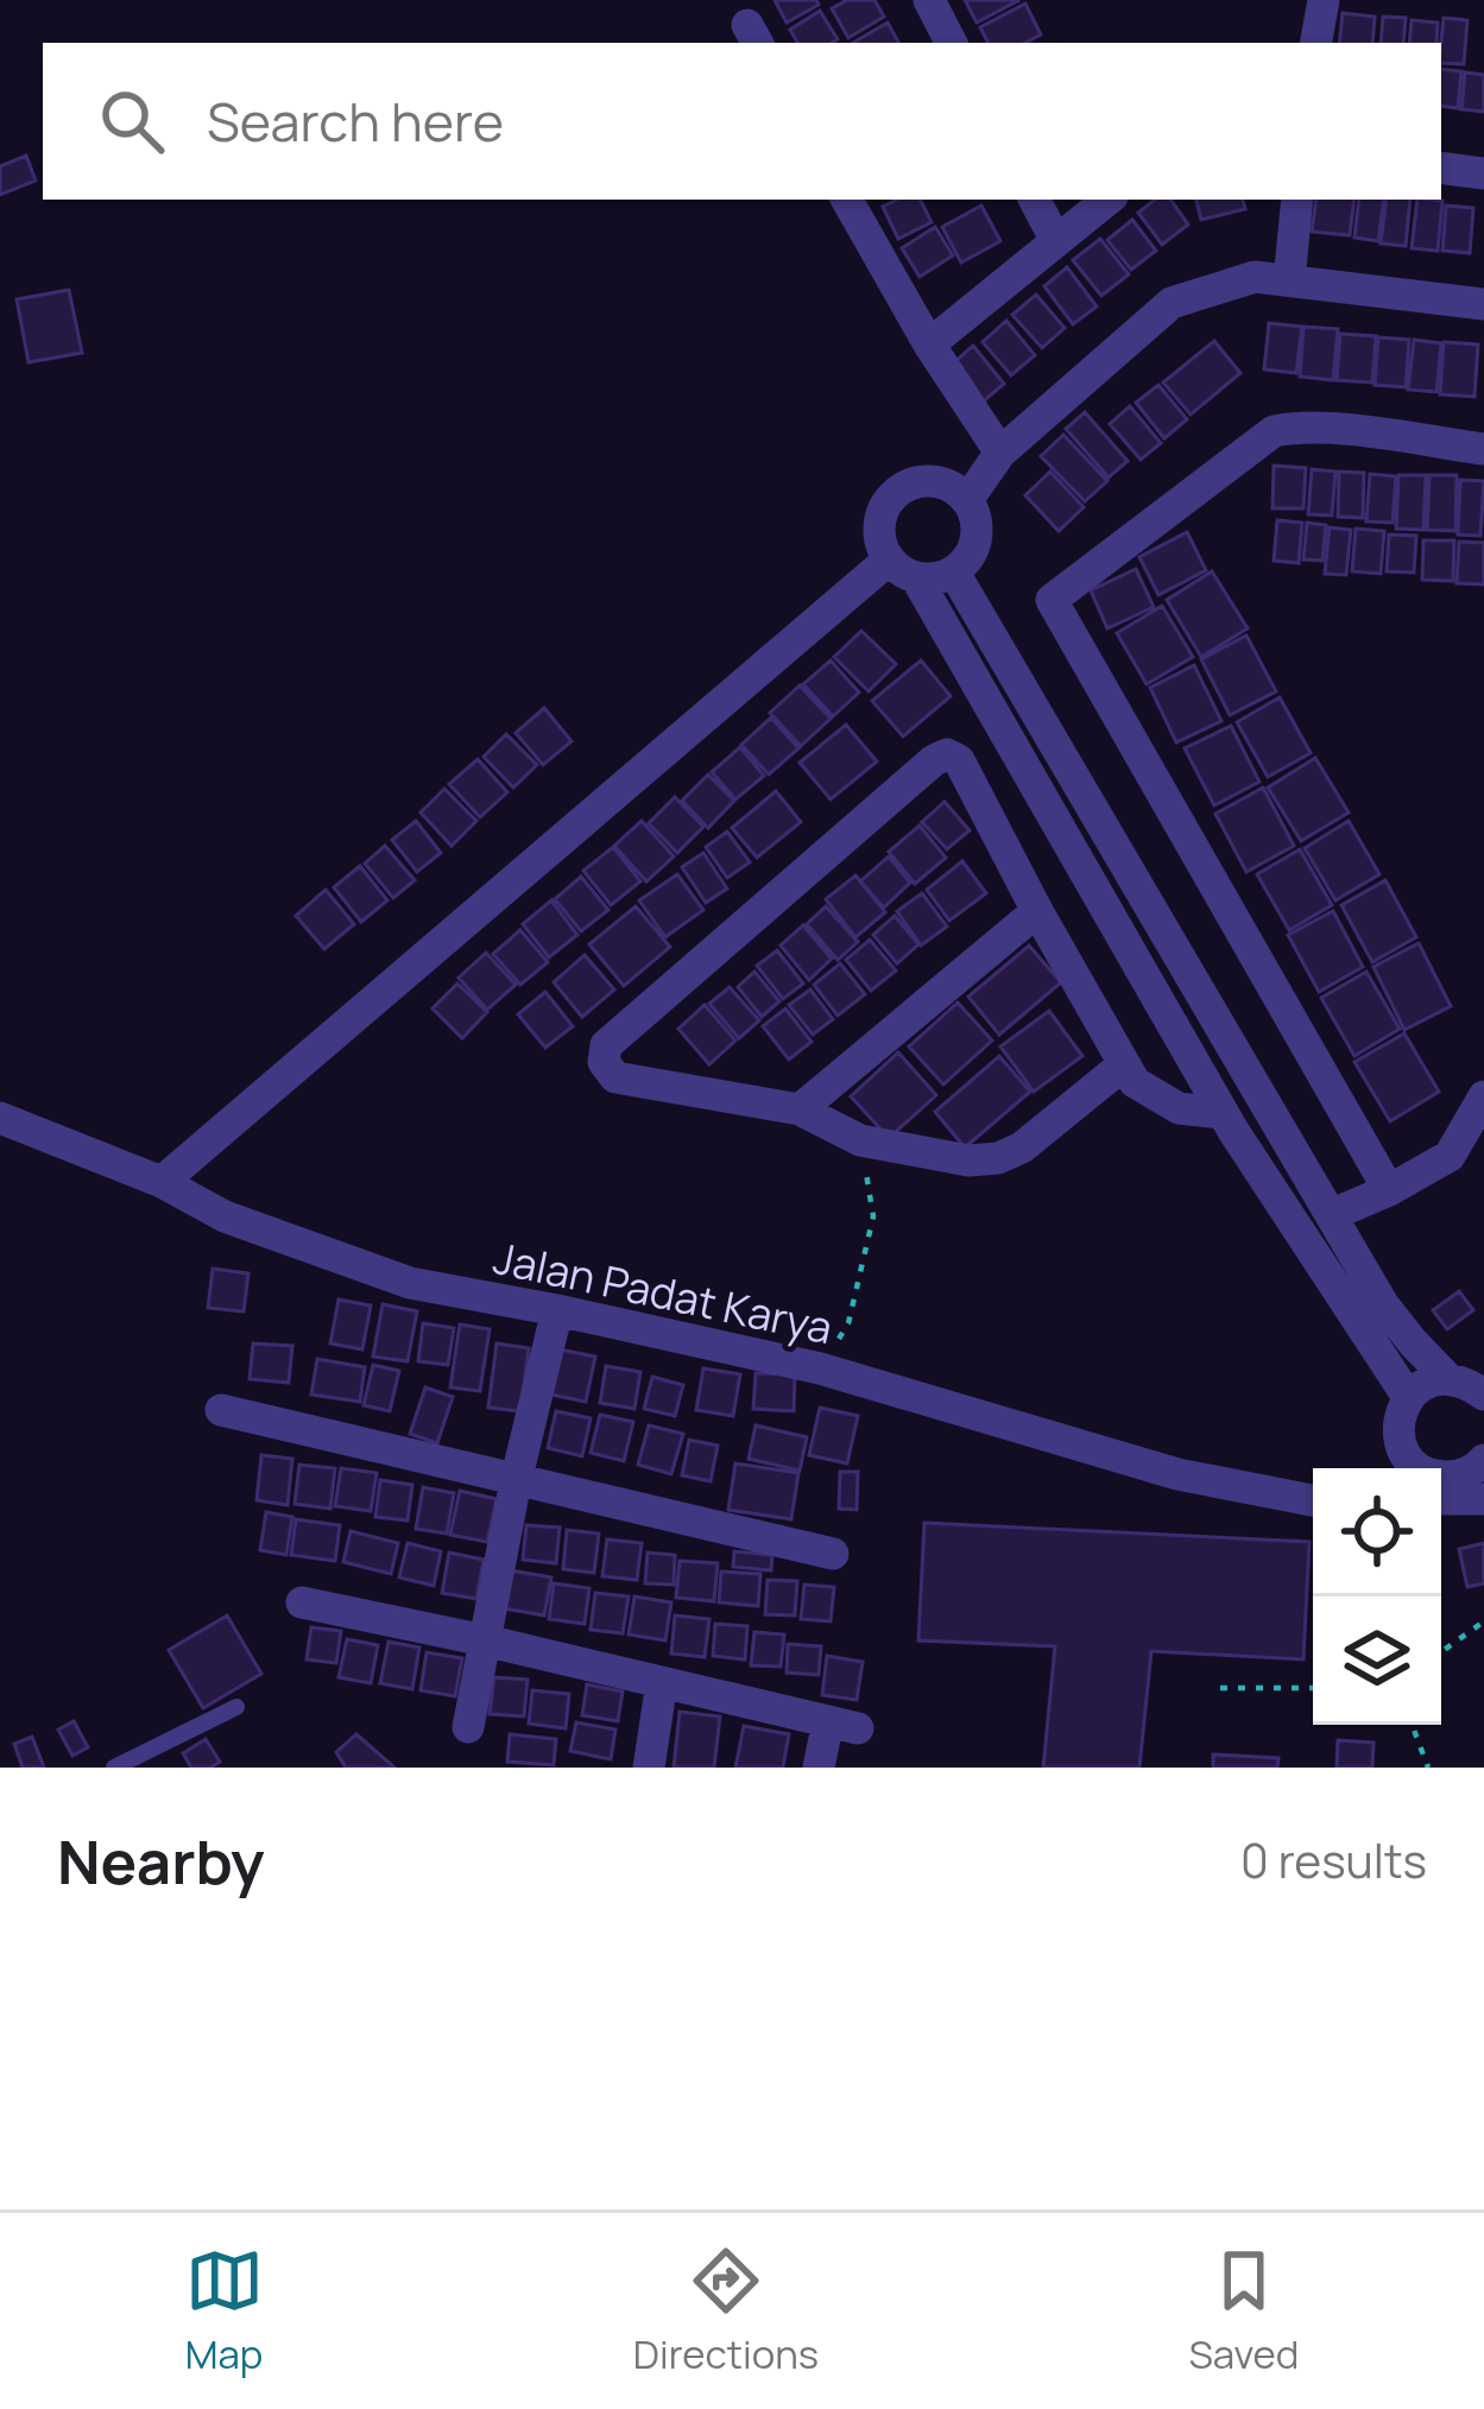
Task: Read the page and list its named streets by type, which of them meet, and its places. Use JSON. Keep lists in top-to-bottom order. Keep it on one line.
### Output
{"streets":{"street":["Jalan Padat Karya"]},"page":{"search":"Search here","heading":["Nearby","0 results"],"nav":["Map","Directions","Saved"]}}
